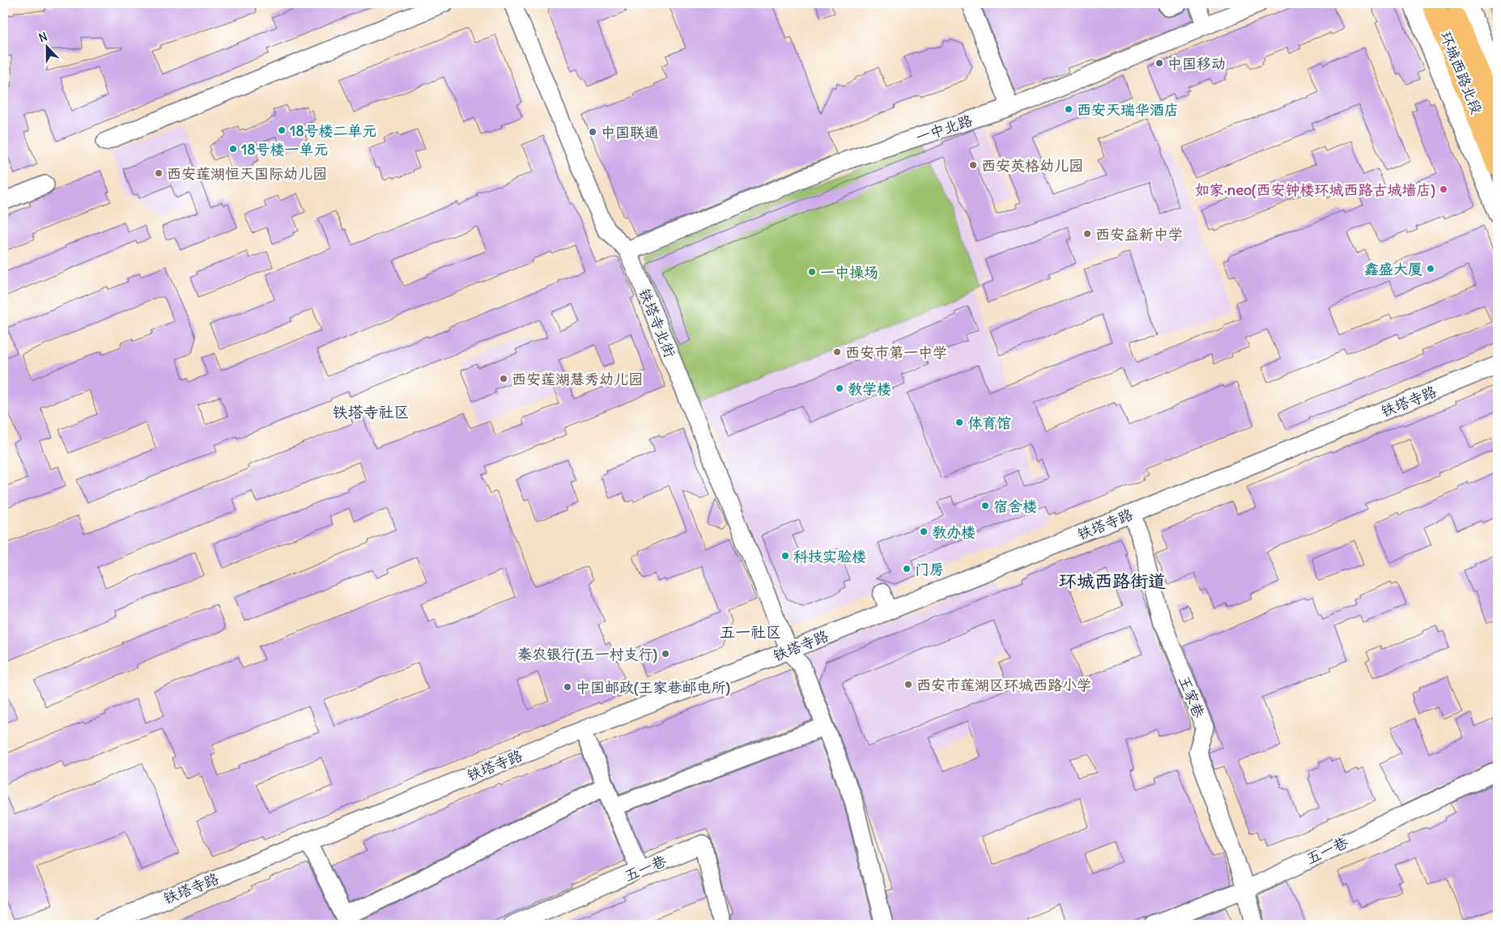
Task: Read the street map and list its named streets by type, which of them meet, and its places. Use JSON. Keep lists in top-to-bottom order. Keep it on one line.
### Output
{"streets":{"main road":["环城西路北段"],"street":["一中北路","铁塔寺北街","铁塔寺路","王家巷","五一巷"]},"crossings":[["一中北路","铁塔寺北街"],["铁塔寺北街","铁塔寺路"],["铁塔寺路","王家巷"],["王家巷","五一巷"]],"districts":["铁塔寺社区","环城西路街道","五一社区"],"places":["中国移动","西安天瑞华酒店","18号楼二单元","中国联通","18号楼一单元","西安英格幼儿园","西安莲湖恒天国际幼儿园","如家·neo(西安钟楼环城西路古城墙店)","西安益新中学","鑫盛大厦","一中操场","西安市第一中学","西安莲湖慧秀幼儿园","教学楼","体育馆","宿舍楼","教办楼","科技实验楼","门房","秦农银行(五一村支行)","西安市莲湖区环城西路小学","中国邮政(王家巷邮电所)"],"north":"top"}
